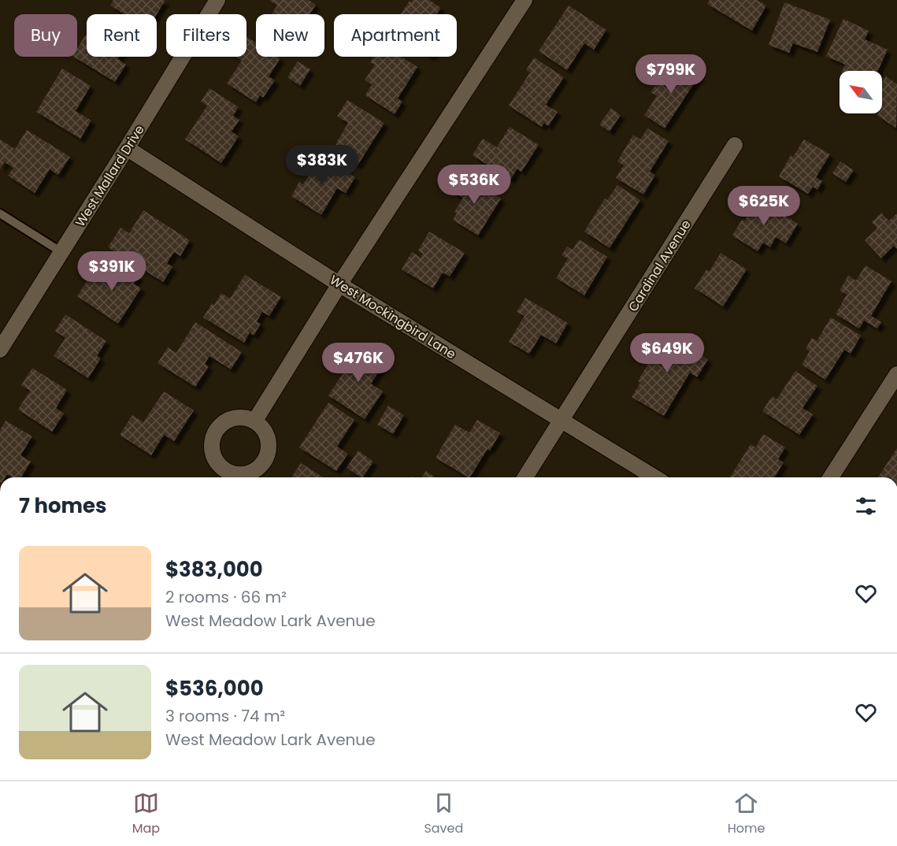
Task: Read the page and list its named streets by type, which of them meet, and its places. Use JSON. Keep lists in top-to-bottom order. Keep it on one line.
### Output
{"streets":{"street":["West Mallard Drive","Cardinal Avenue","West Mockingbird Lane"]},"crossings":[["West Mallard Drive","West Mockingbird Lane"],["Cardinal Avenue","West Mockingbird Lane"]],"north":"top left","page":{"chip":["Buy","Rent","Filters","New","Apartment"],"price":["$799K","$383K","$536K","$625K","$391K","$649K","$476K"],"heading":"7 homes","list":[{"name":"$383,000","note":"2 rooms · 66 m² · West Meadow Lark Avenue"},{"name":"$536,000","note":"3 rooms · 74 m² · West Meadow Lark Avenue"}],"tabs":["Map","Saved","Home"]}}
